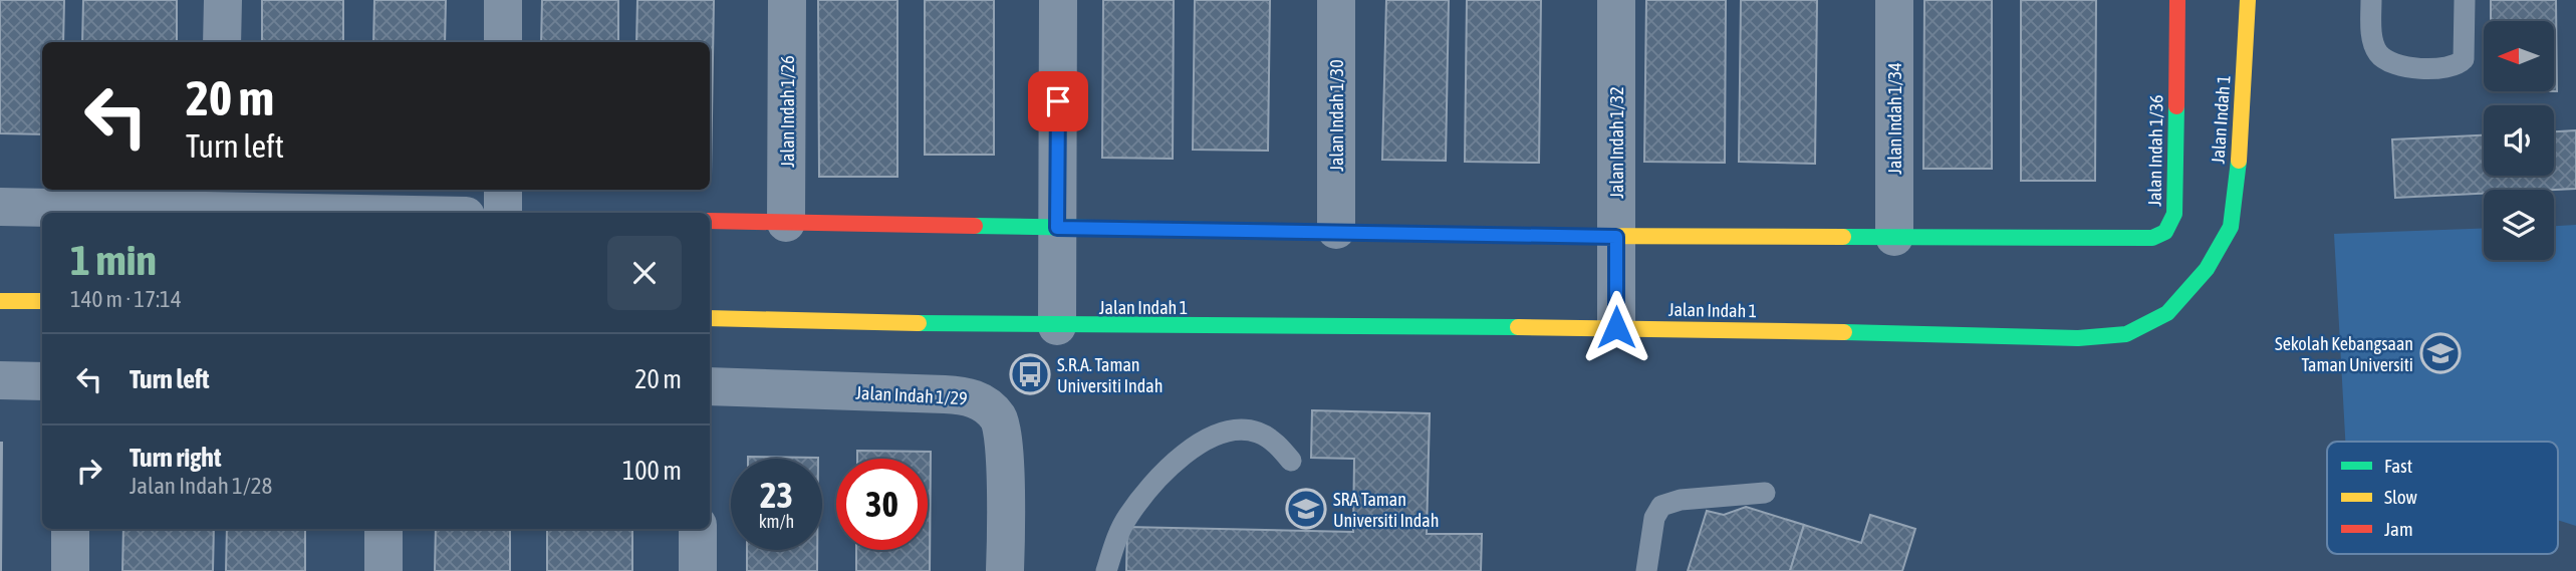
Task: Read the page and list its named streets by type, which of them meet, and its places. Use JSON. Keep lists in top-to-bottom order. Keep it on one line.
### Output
{"streets":{"street":["Jalan Indah 1/26","Jalan Indah 1/30","Jalan Indah 1/34","Jalan Indah 1","Jalan Indah 1/32","Jalan Indah 1/36","Jalan Indah 1/29"]},"crossings":[["Jalan Indah 1/34","Jalan Indah 1/36"],["Jalan Indah 1","Jalan Indah 1/32"]],"places":{"school or university":["Sekolah Kebangsaan Taman Universiti","SRA Taman Universiti Indah"],"bus stop":["S.R.A. Taman Universiti Indah"]},"legend":["Fast","Slow","Jam"],"north":"left","page":{"turn":["20 m","Turn left"],"heading":["1 min","140 m · 17:14"],"list":[{"name":"Turn left","value":"20 m"},{"name":"Turn right","note":"Jalan Indah 1/28","value":"100 m"}],"speed":"23 km/h","limit":"30"}}
